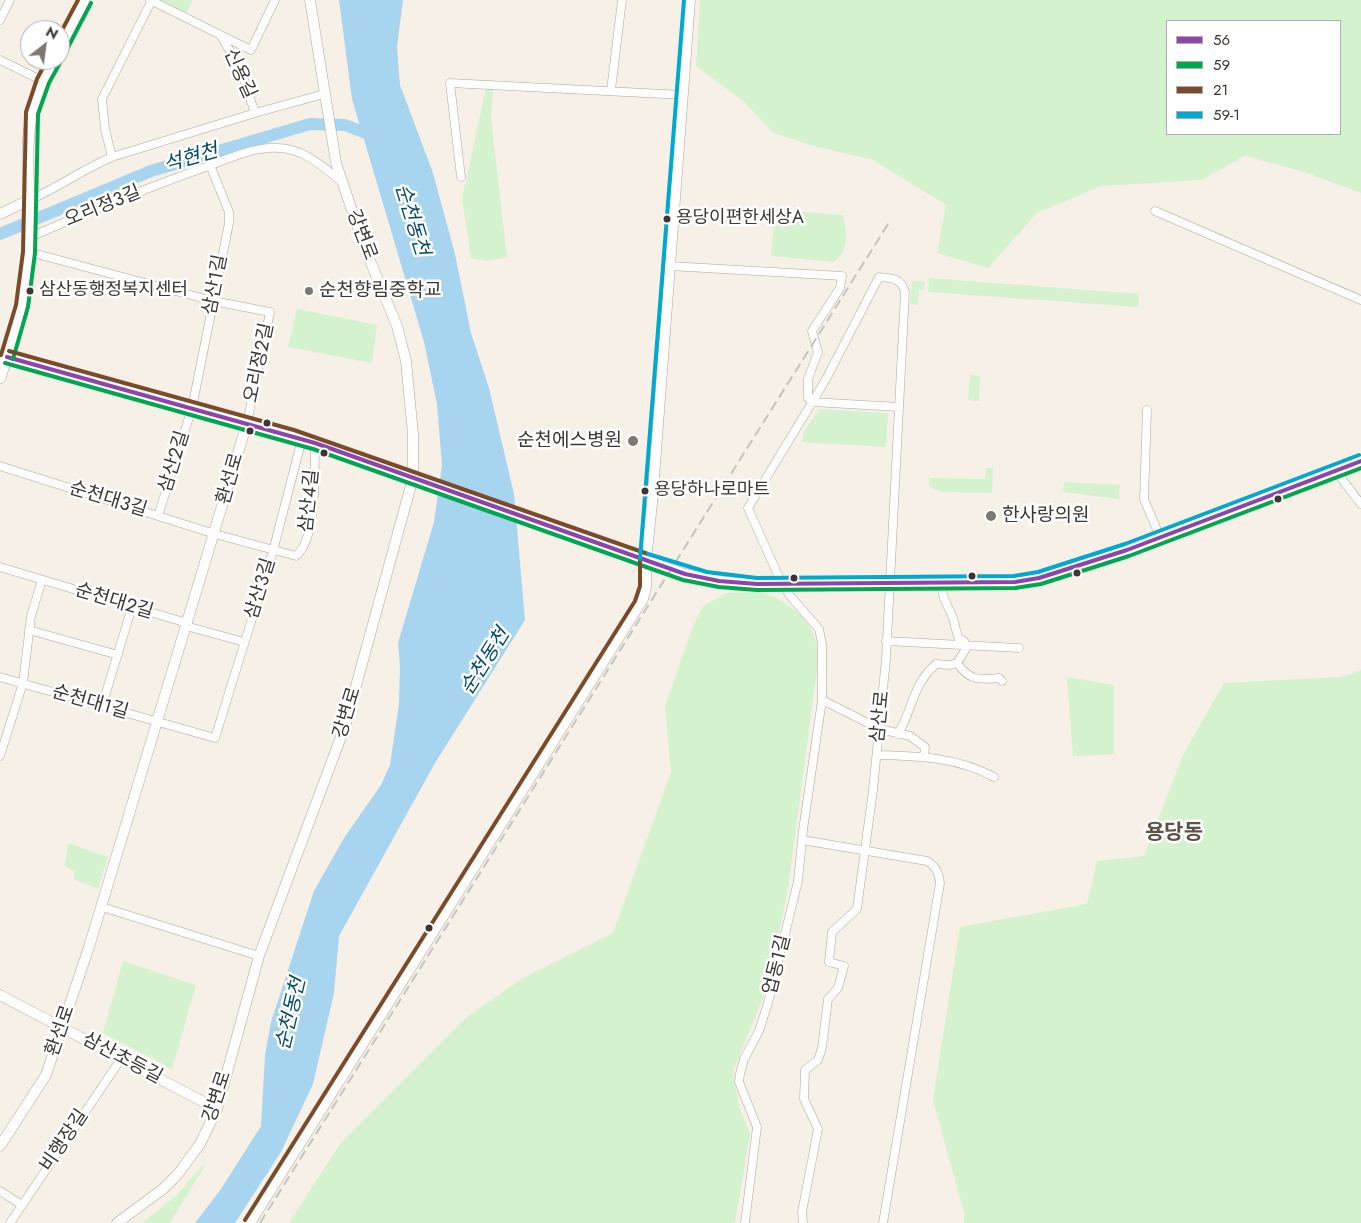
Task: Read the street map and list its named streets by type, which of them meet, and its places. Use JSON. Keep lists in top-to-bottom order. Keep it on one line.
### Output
{"streets":{"main road":["강변로","환선로","삼산초등길"],"street":["신용길","오리정3길","삼산1길","오리정2길","삼산2길","순천대3길","삼산4길","삼산3길","순천대2길","순천대1길","삼산로","업동1길","비행장길"]},"crossings":[["오리정3길","강변로"],["오리정3길","삼산1길"],["강변로","삼산초등길"],["삼산1길","오리정2길"],["삼산1길","삼산2길"],["오리정2길","환선로"],["삼산2길","순천대3길"],["환선로","순천대3길"],["환선로","삼산3길"],["환선로","순천대2길"],["환선로","순천대1길"],["환선로","삼산초등길"],["삼산4길","삼산3길"],["삼산3길","순천대1길"],["삼산로","업동1길"],["삼산초등길","비행장길"]],"districts":["용당동"],"water":["석현천","순천동천"],"places":["용당이편한세상A","삼산동행정복지센터","순천향림중학교","순천에스병원","용당하나로마트","한사랑의원"],"lines":["transit line 21","transit line 59-1","transit line 59","transit line 56"],"legend":["56","59","21","59-1"],"north":"top right"}
